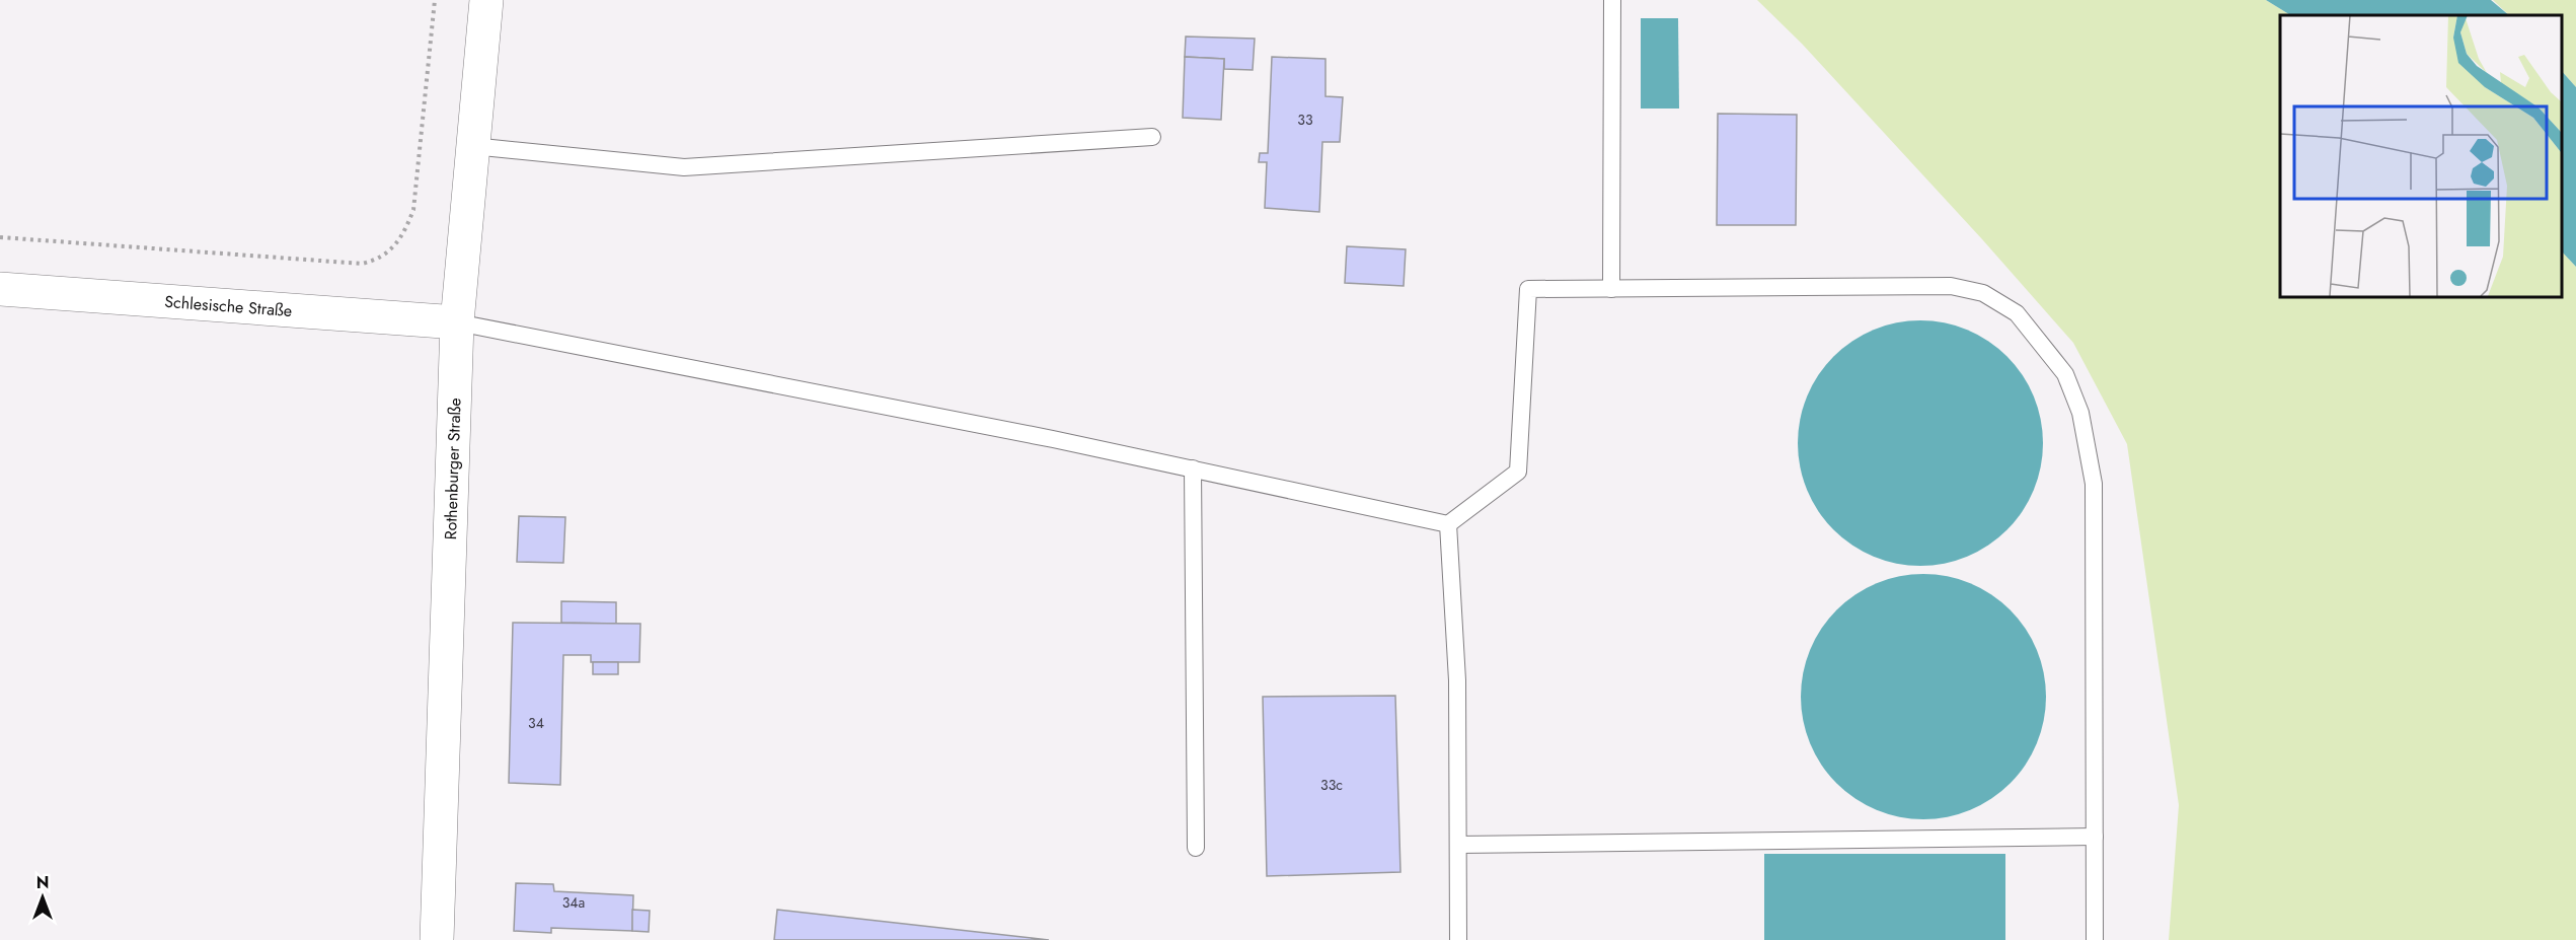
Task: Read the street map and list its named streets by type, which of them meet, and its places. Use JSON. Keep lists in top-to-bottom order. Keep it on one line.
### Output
{"streets":{"street":["Schlesische Straße","Rothenburger Straße"]},"crossings":[["Schlesische Straße","Rothenburger Straße"]],"house_numbers":["33","34","33c","34a"],"north":"top"}
